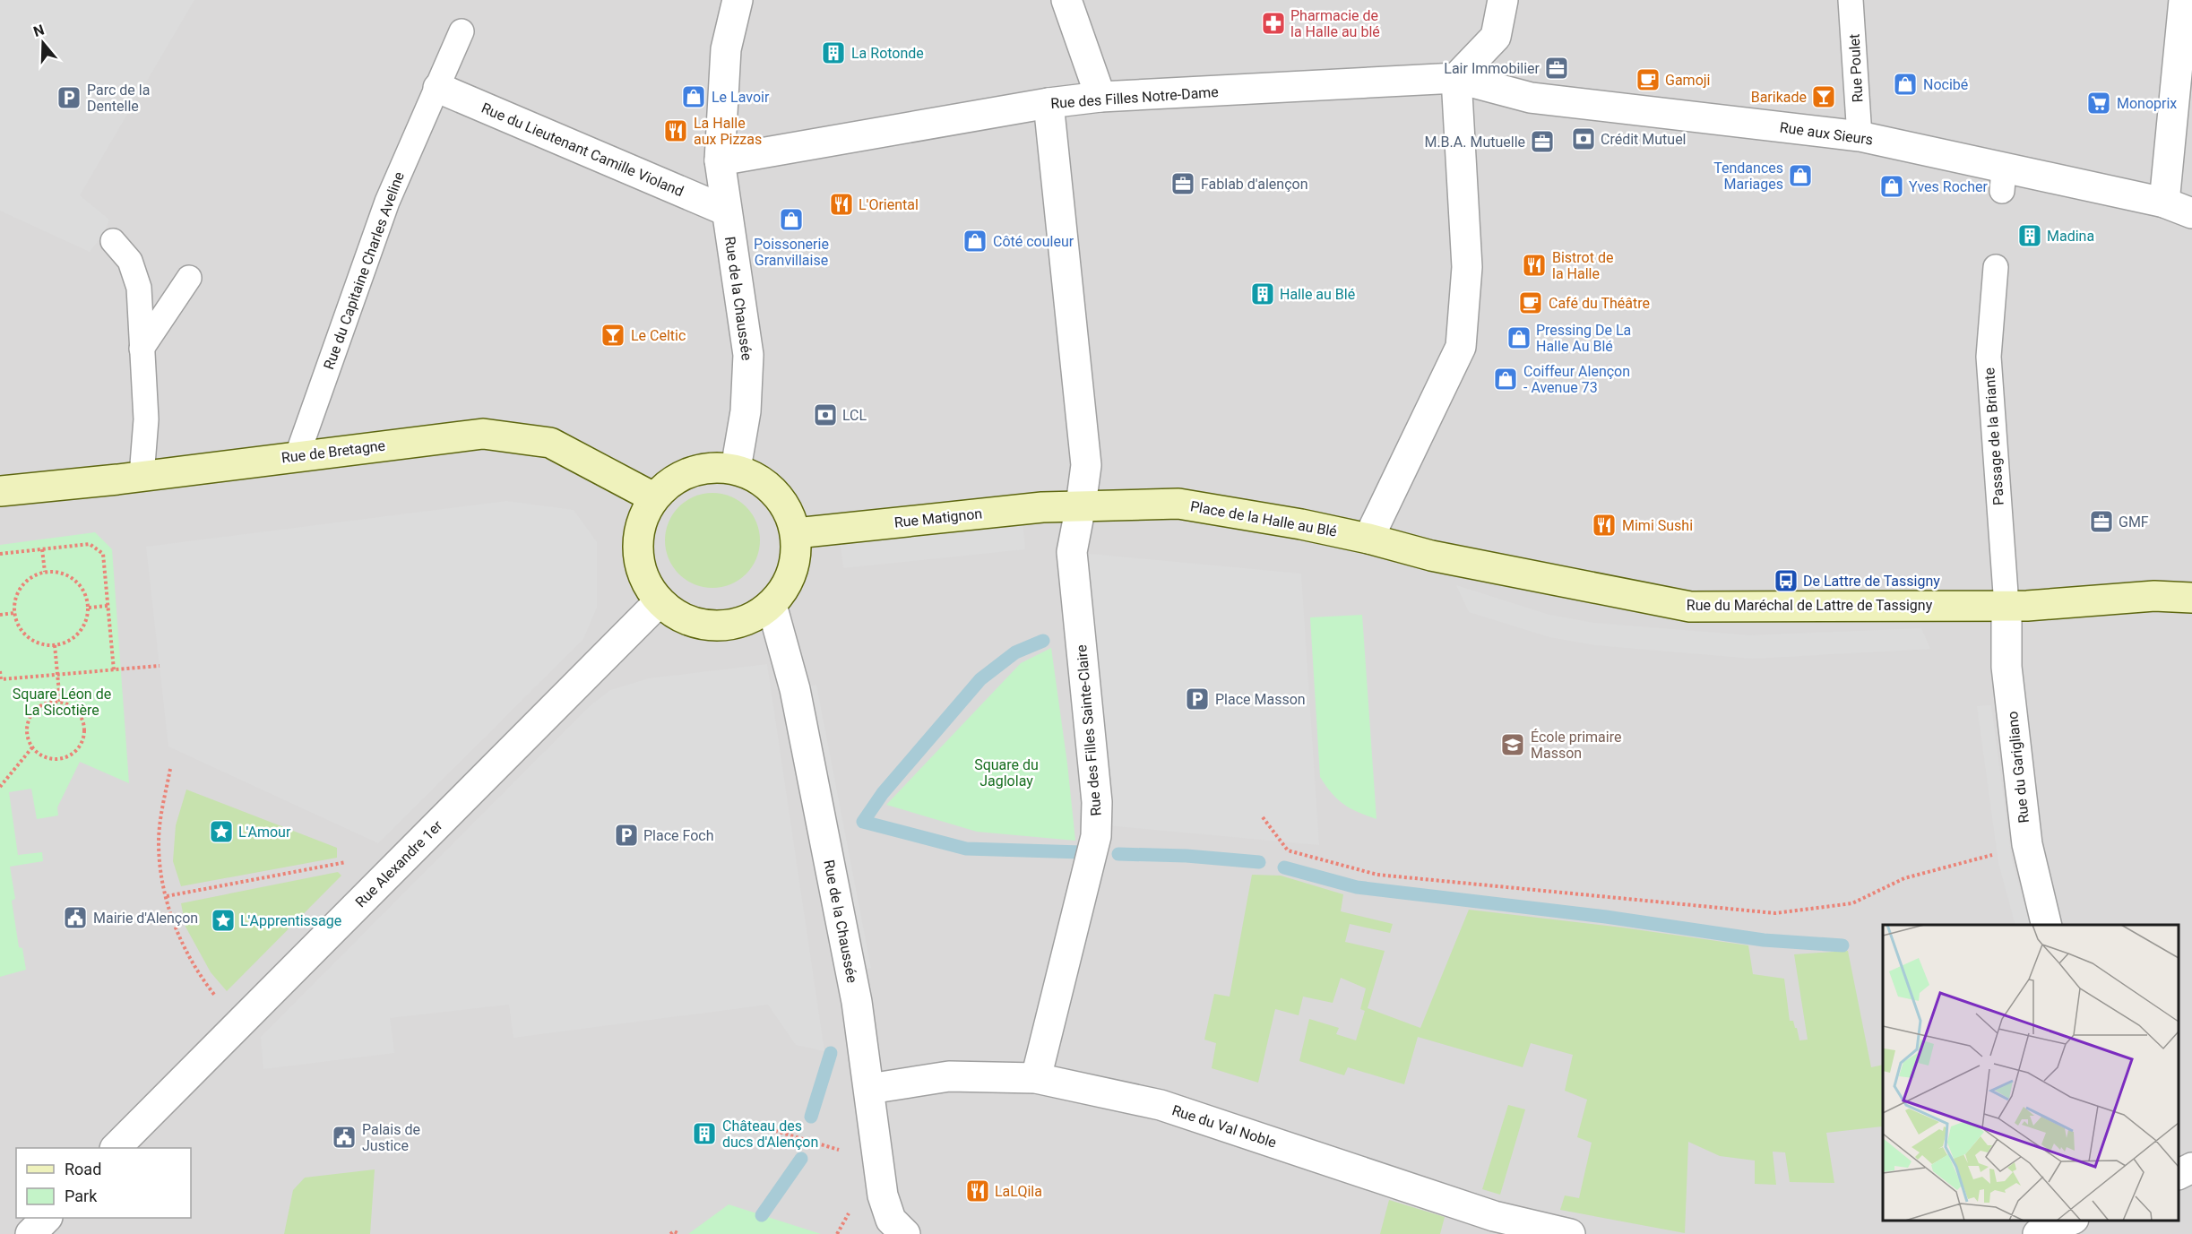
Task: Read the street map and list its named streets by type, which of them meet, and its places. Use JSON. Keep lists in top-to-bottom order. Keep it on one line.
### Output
{"streets":{"street":["Rue des Filles Notre-Dame","Rue aux Sieurs","Rue du Lieutenant Camille Violand","Rue de la Chaussée","Rue de Bretagne","Rue Matignon","Place de la Halle au Blé","Rue du Maréchal de Lattre de Tassigny","Rue des Filles Sainte-Claire","Rue du Garigliano","Rue Alexandre 1er","Rue du Val Noble"],"lane":["Rue Poulet","Rue du Capitaine Charles Aveline","Passage de la Briante"]},"crossings":[["Rue Poulet","Rue aux Sieurs"],["Rue des Filles Notre-Dame","Rue aux Sieurs"],["Rue des Filles Notre-Dame","Rue de la Chaussée"],["Rue du Lieutenant Camille Violand","Rue du Capitaine Charles Aveline"],["Rue du Lieutenant Camille Violand","Rue de la Chaussée"],["Rue du Capitaine Charles Aveline","Rue de Bretagne"],["Rue de la Chaussée","Rue de Bretagne"],["Rue de la Chaussée","Rue Matignon"],["Rue de la Chaussée","Rue Alexandre 1er"],["Rue de la Chaussée","Rue du Val Noble"],["Passage de la Briante","Rue du Maréchal de Lattre de Tassigny"],["Passage de la Briante","Rue du Garigliano"],["Rue de Bretagne","Rue Matignon"],["Rue de Bretagne","Rue Alexandre 1er"],["Rue Matignon","Place de la Halle au Blé"],["Rue Matignon","Rue des Filles Sainte-Claire"],["Rue Matignon","Rue Alexandre 1er"],["Place de la Halle au Blé","Rue du Maréchal de Lattre de Tassigny"],["Place de la Halle au Blé","Rue des Filles Sainte-Claire"],["Rue du Maréchal de Lattre de Tassigny","Rue du Garigliano"],["Rue des Filles Sainte-Claire","Rue du Val Noble"]],"parks":["Square Léon de La Sicotière","Square du Jaglolay"],"places":{"pharmacy":["Pharmacie de la Halle au blé"],"building":["La Rotonde","Madina","Halle au Blé","Château des ducs d'Alençon"],"office":["Lair Immobilier","M.B.A. Mutuelle","Fablab d'alençon","GMF"],"cafe":["Gamoji","Café du Théâtre"],"shop":["Nocibé","Le Lavoir","Tendances Mariages","Yves Rocher","Poissonerie Granvillaise","Côté couleur","Pressing De La Halle Au Blé","Coiffeur Alençon - Avenue 73"],"bar":["Barikade","Le Celtic"],"parking":["Parc de la Dentelle","Place Masson","Place Foch"],"supermarket":["Monoprix"],"restaurant":["La Halle aux Pizzas","L'Oriental","Bistrot de la Halle","Mimi Sushi","LaLQila"],"bank":["Crédit Mutuel","LCL"],"bus stop":["De Lattre de Tassigny"],"school or university":["École primaire Masson"],"place":["L'Amour","L'Apprentissage"],"public building":["Mairie d'Alençon","Palais de Justice"]},"legend":["Road","Park"],"north":"top"}
